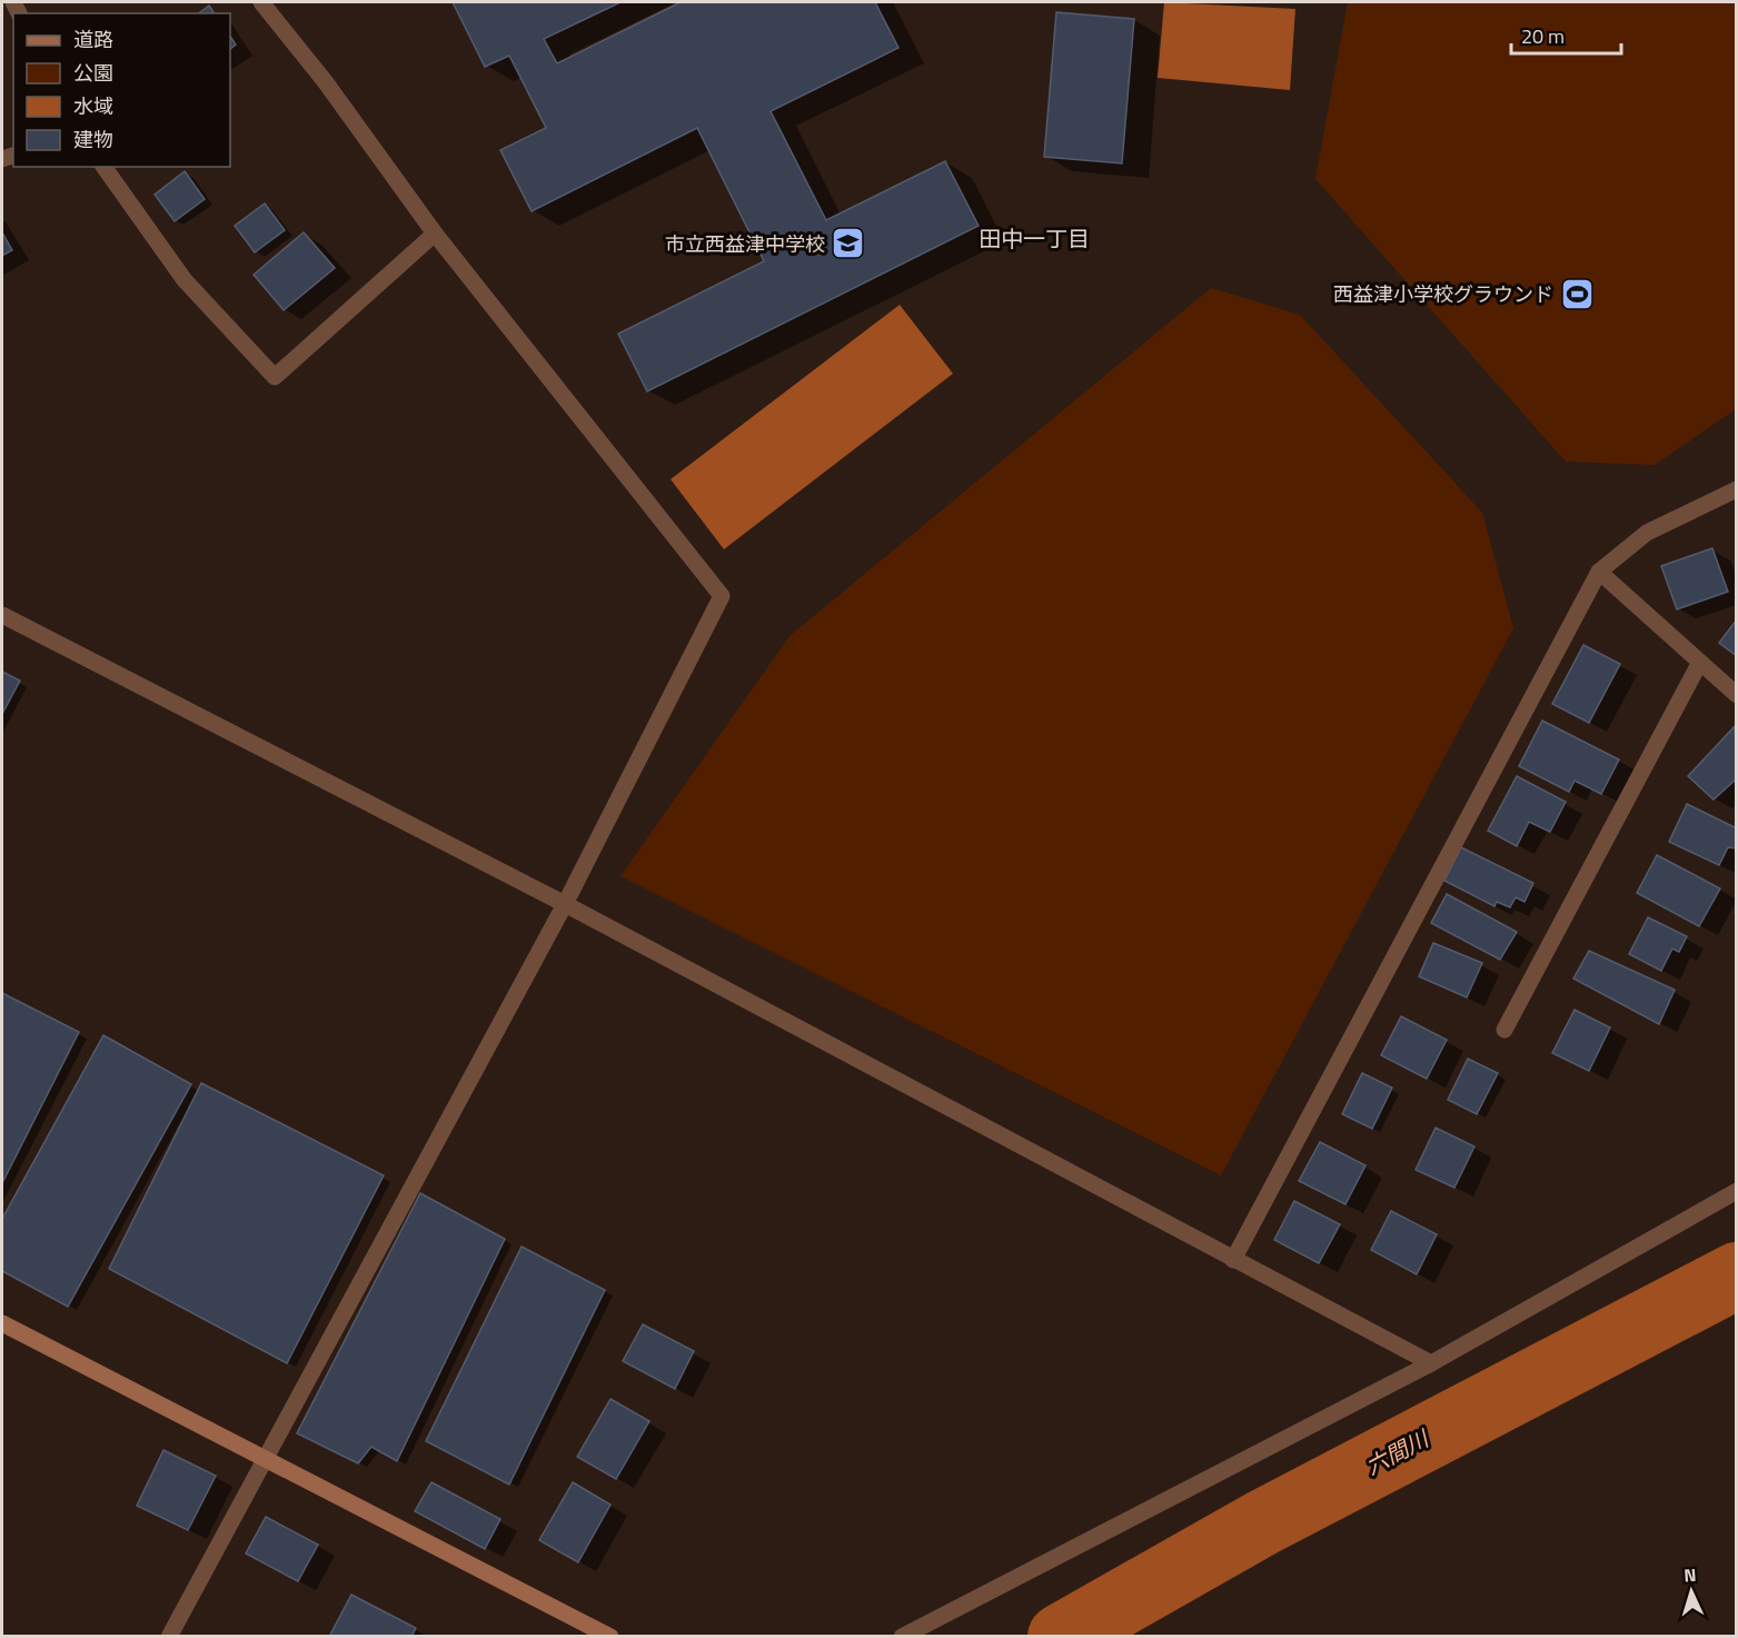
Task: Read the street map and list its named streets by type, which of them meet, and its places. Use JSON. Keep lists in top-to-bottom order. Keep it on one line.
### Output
{"districts":["田中一丁目"],"water":["六間川"],"places":{"school or university":["市立西益津中学校"],"sports":["西益津小学校グラウンド"]},"legend":["道路","公園","水域","建物"],"scale_bar":"20 m","north":"top"}
